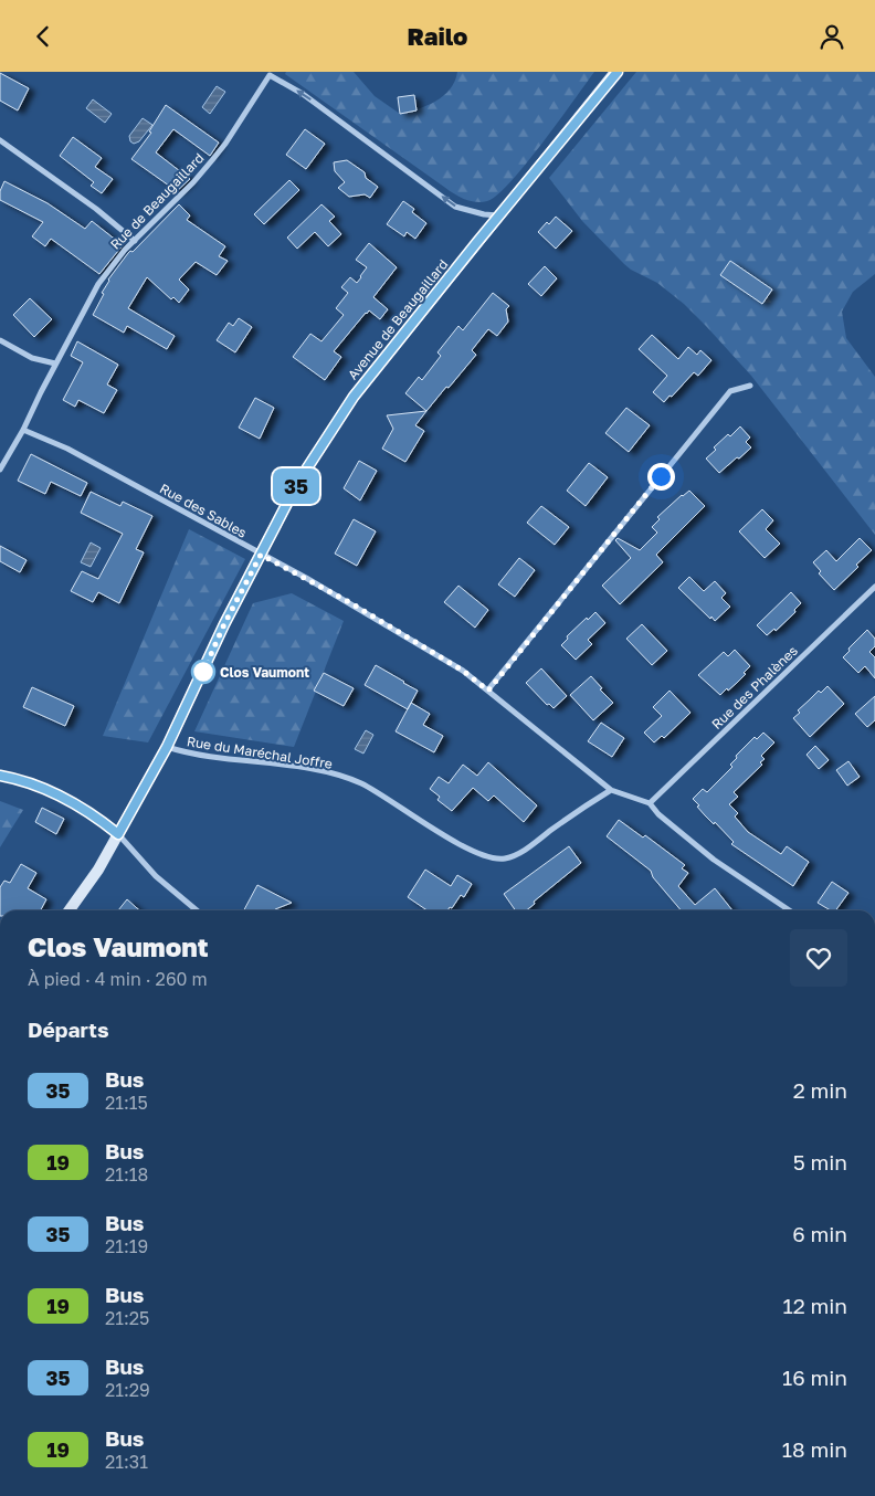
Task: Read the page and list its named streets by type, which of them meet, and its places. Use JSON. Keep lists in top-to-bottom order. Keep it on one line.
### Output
{"streets":{"main road":["Avenue de Beaugaillard"],"street":["Rue de Beaugaillard","Rue des Sables","Rue des Phalènes","Rue du Maréchal Joffre"]},"crossings":[["Rue de Beaugaillard","Avenue de Beaugaillard"],["Rue de Beaugaillard","Rue des Sables"],["Avenue de Beaugaillard","Rue des Sables"],["Avenue de Beaugaillard","Rue du Maréchal Joffre"],["Rue des Sables","Rue du Maréchal Joffre"]],"places":["Clos Vaumont"],"lines":["bus line 35"],"page":{"header":"Railo","on_map":"35","heading":[["Clos Vaumont","À pied · 4 min · 260 m"],"Départs"],"list":[{"mark":"35","name":"Bus","note":"21:15","value":"2 min"},{"mark":"19","name":"Bus","note":"21:18","value":"5 min"},{"mark":"35","name":"Bus","note":"21:19","value":"6 min"},{"mark":"19","name":"Bus","note":"21:25","value":"12 min"},{"mark":"35","name":"Bus","note":"21:29","value":"16 min"},{"mark":"19","name":"Bus","note":"21:31","value":"18 min"}]}}
